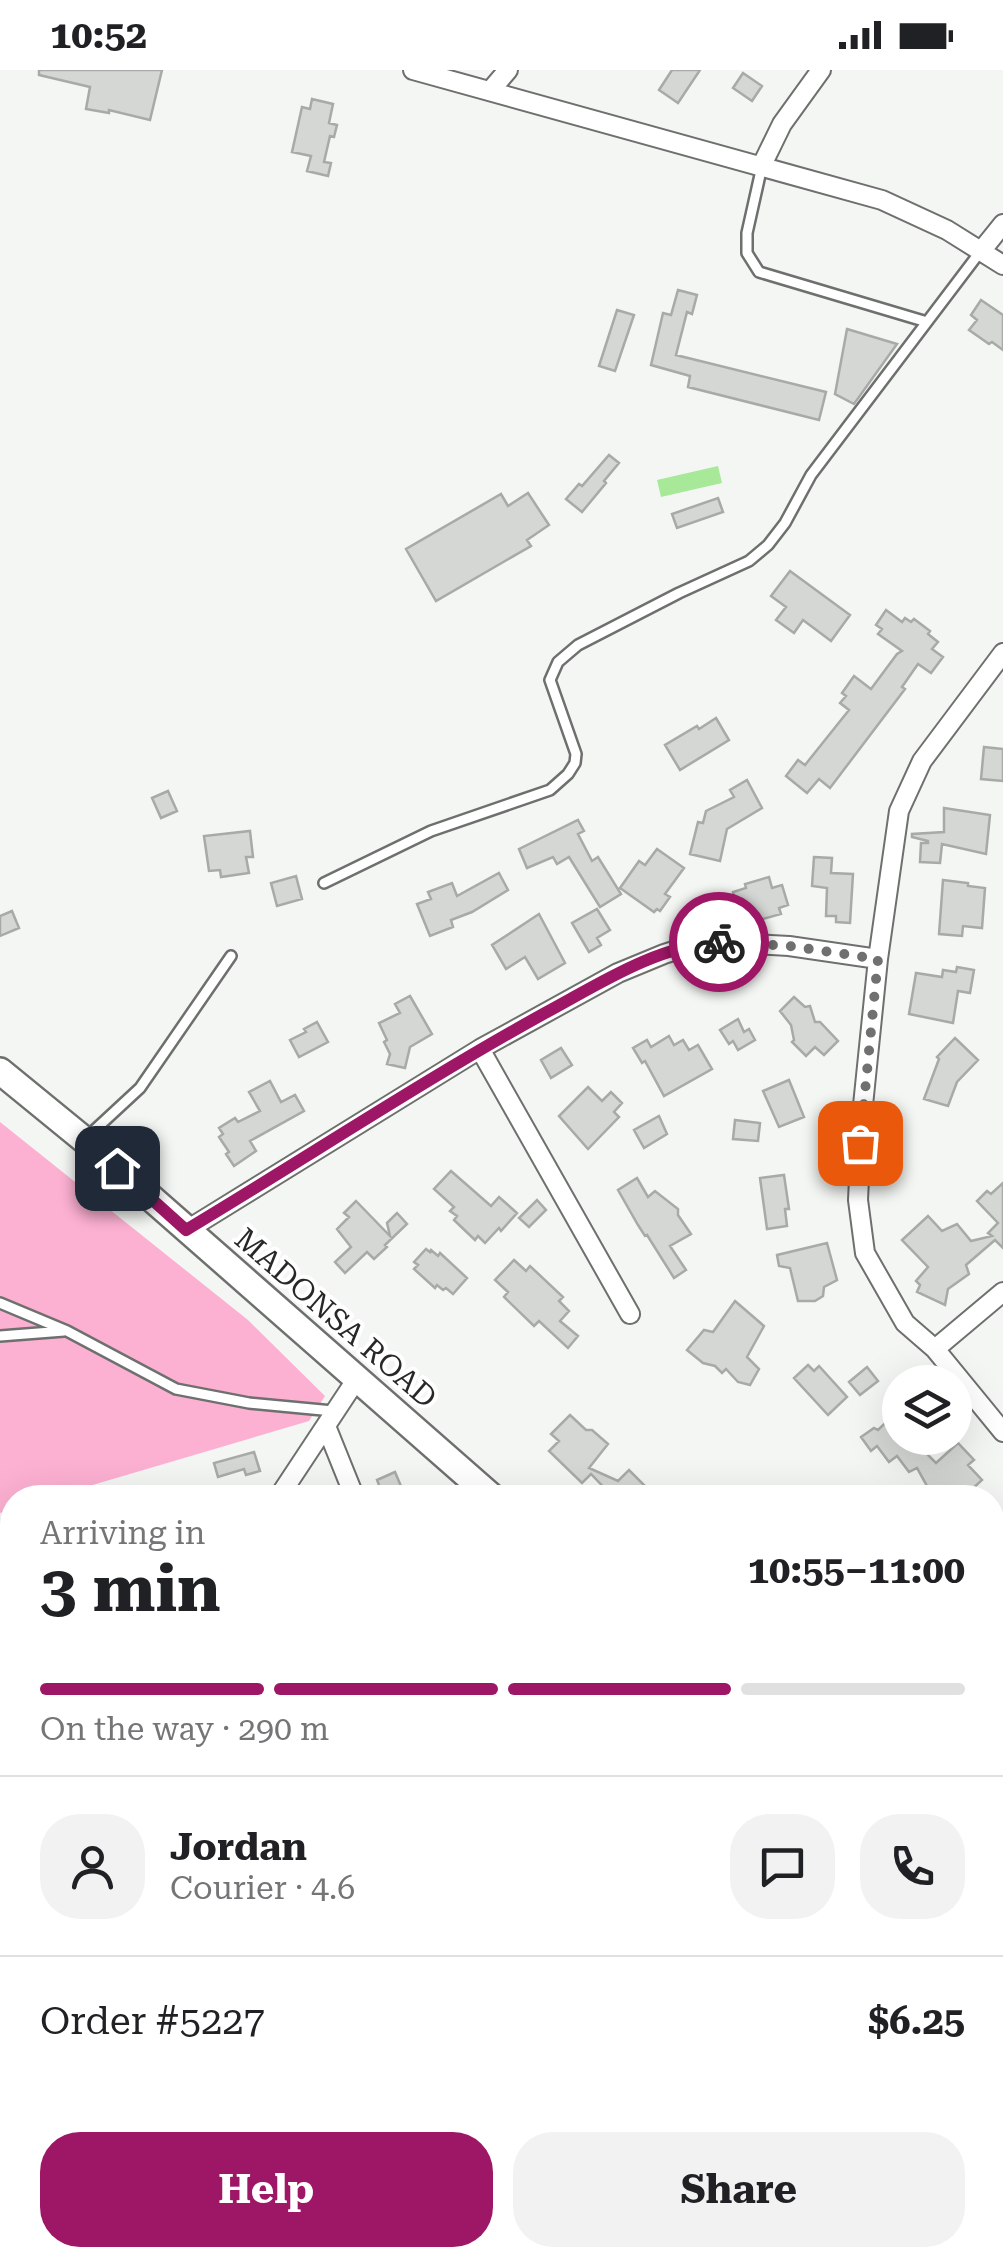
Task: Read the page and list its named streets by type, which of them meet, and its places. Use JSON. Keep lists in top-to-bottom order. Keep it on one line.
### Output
{"streets":{"street":["MADONSA ROAD"]},"page":{"status":"10:52","heading":["3 min","Arriving in","10:55–11:00"],"panel":["Jordan","Courier · 4.6","Order #5227","$6.25"],"bar":"On the way · 290 m","buttons":["Help","Share"]}}
